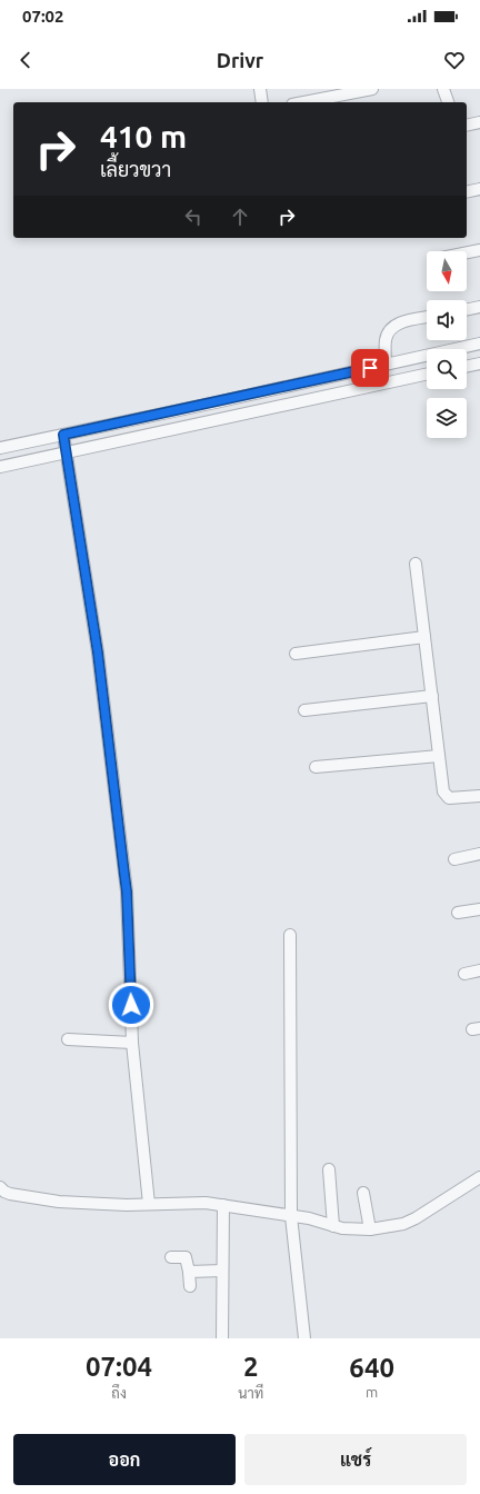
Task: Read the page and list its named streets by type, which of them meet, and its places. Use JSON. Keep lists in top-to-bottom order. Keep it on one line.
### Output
{"north":"bottom","page":{"status":"07:02","header":"Drivr","turn":["410 m","เลี้ยวขวา"],"eta":["07:04","ถึง","2","นาที","640","m"],"buttons":["ออก","แชร์"]}}
